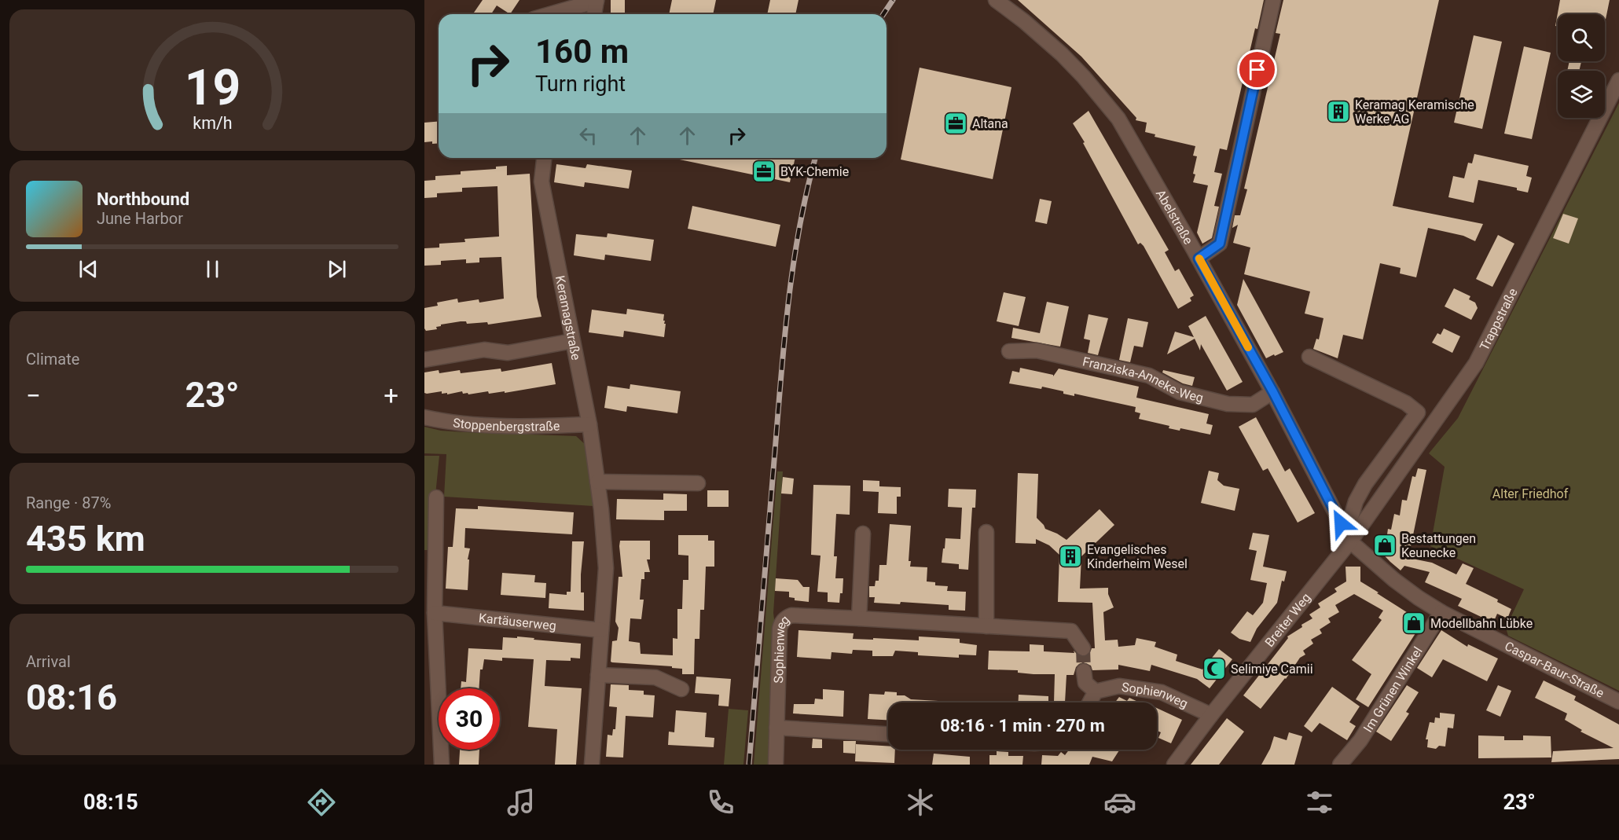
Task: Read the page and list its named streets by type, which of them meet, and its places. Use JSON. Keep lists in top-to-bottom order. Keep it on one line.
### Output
{"streets":{"street":["Abelstraße","Keramagstraße","Trappstraße","Franziska-Anneke-Weg","Stoppenbergstraße","Breiter Weg","Kartäuserweg","Sophienweg","Caspar-Baur-Straße","Im Grünen Winkel"]},"crossings":[["Abelstraße","Trappstraße"],["Abelstraße","Franziska-Anneke-Weg"],["Abelstraße","Breiter Weg"],["Abelstraße","Caspar-Baur-Straße"],["Keramagstraße","Stoppenbergstraße"],["Keramagstraße","Kartäuserweg"],["Trappstraße","Breiter Weg"],["Trappstraße","Caspar-Baur-Straße"],["Breiter Weg","Sophienweg"],["Breiter Weg","Caspar-Baur-Straße"],["Caspar-Baur-Straße","Im Grünen Winkel"]],"parks":["Alter Friedhof"],"places":{"building":["Keramag Keramische Werke AG","Evangelisches Kinderheim Wesel"],"office":["Altana","BYK-Chemie"],"shop":["Bestattungen Keunecke","Modellbahn Lübke"],"mosque":["Selimiye Camii"]},"page":{"turn":["160 m","Turn right"],"song":["Northbound","June Harbor"],"tile":["Climate",["Range · 87%","435 km"],["Arrival","08:16"]],"heat":["−","23°","+"],"limit":"30","trip":"08:16 · 1 min · 270 m","tabs":["08:15","23°"],"gauge":["19","km/h"]}}
